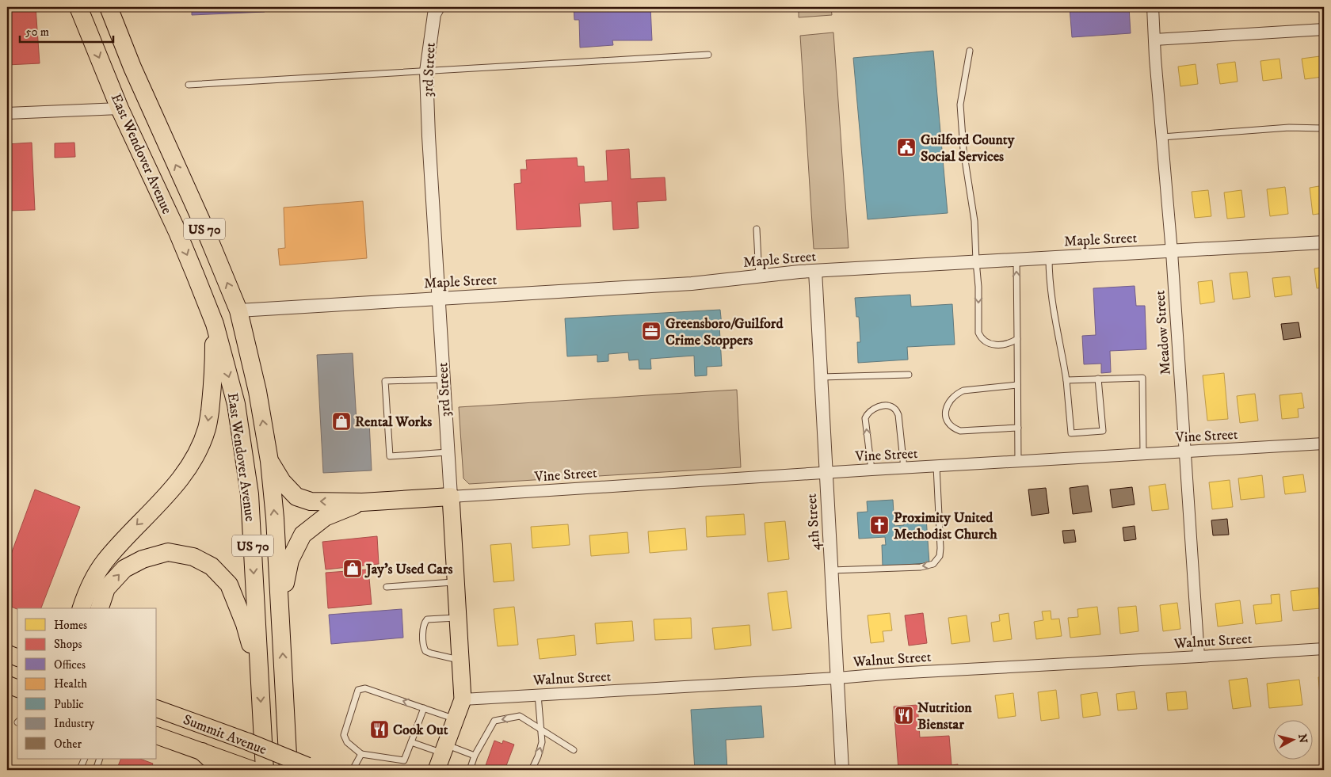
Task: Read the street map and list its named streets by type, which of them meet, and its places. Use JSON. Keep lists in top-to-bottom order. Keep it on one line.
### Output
{"streets":{"highway":["East Wendover Avenue","US 70"],"main road":["3rd Street","Summit Avenue"],"street":["Maple Street","Meadow Street","Vine Street","4th Street","Walnut Street"]},"crossings":[["3rd Street","Maple Street"],["3rd Street","Vine Street"],["3rd Street","Walnut Street"],["East Wendover Avenue","Maple Street"],["Maple Street","Meadow Street"],["Maple Street","4th Street"],["Meadow Street","Vine Street"],["Meadow Street","Walnut Street"],["Vine Street","4th Street"],["4th Street","Walnut Street"]],"places":{"public building":["Guilford County Social Services"],"office":["Greensboro/Guilford Crime Stoppers"],"shop":["Rental Works","Jay's Used Cars"],"church":["Proximity United Methodist Church"],"restaurant":["Nutrition Bienstar","Cook Out"]},"legend":["Homes","Shops","Offices","Health","Public","Industry","Other"],"scale_bar":"50 m","north":"right"}
